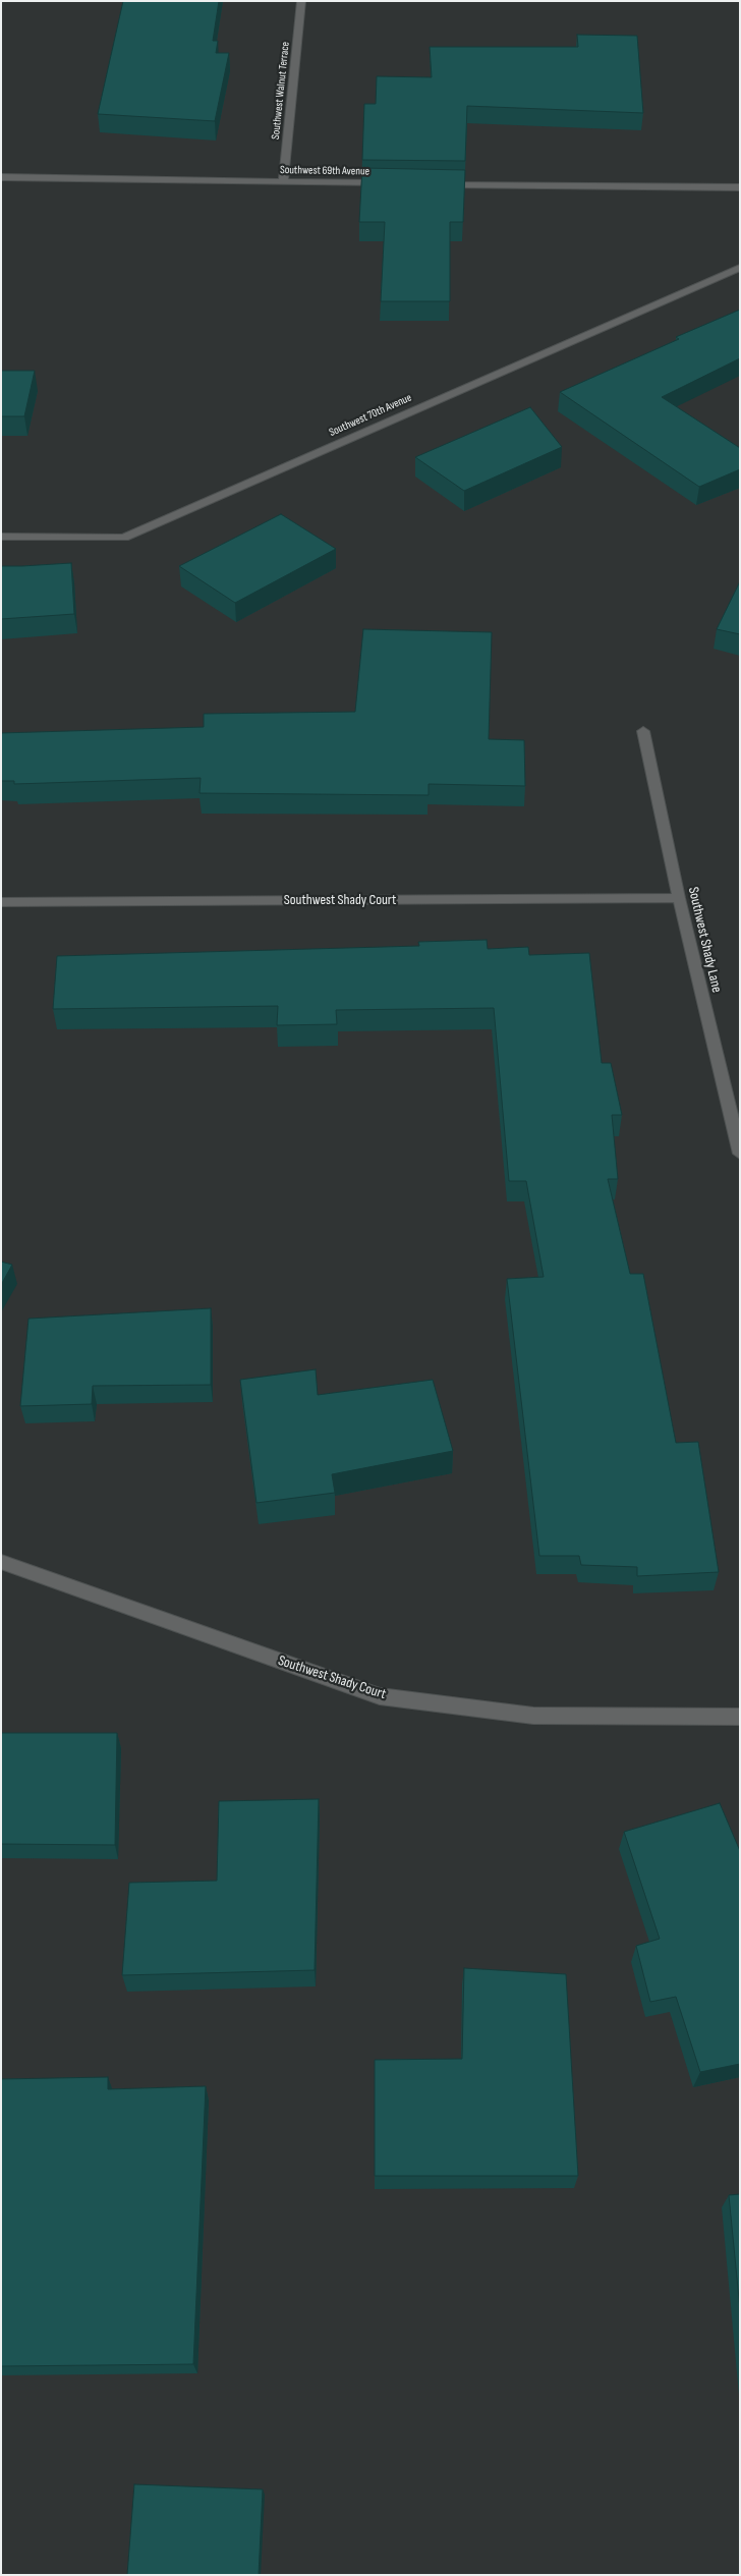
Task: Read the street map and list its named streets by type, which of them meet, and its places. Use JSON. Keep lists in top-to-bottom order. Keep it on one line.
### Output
{"streets":{"street":["Southwest Walnut Terrace","Southwest 69th Avenue","Southwest 70th Avenue","Southwest Shady Court","Southwest Shady Lane"]},"crossings":[["Southwest Walnut Terrace","Southwest 69th Avenue"],["Southwest Shady Court","Southwest Shady Lane"]]}
